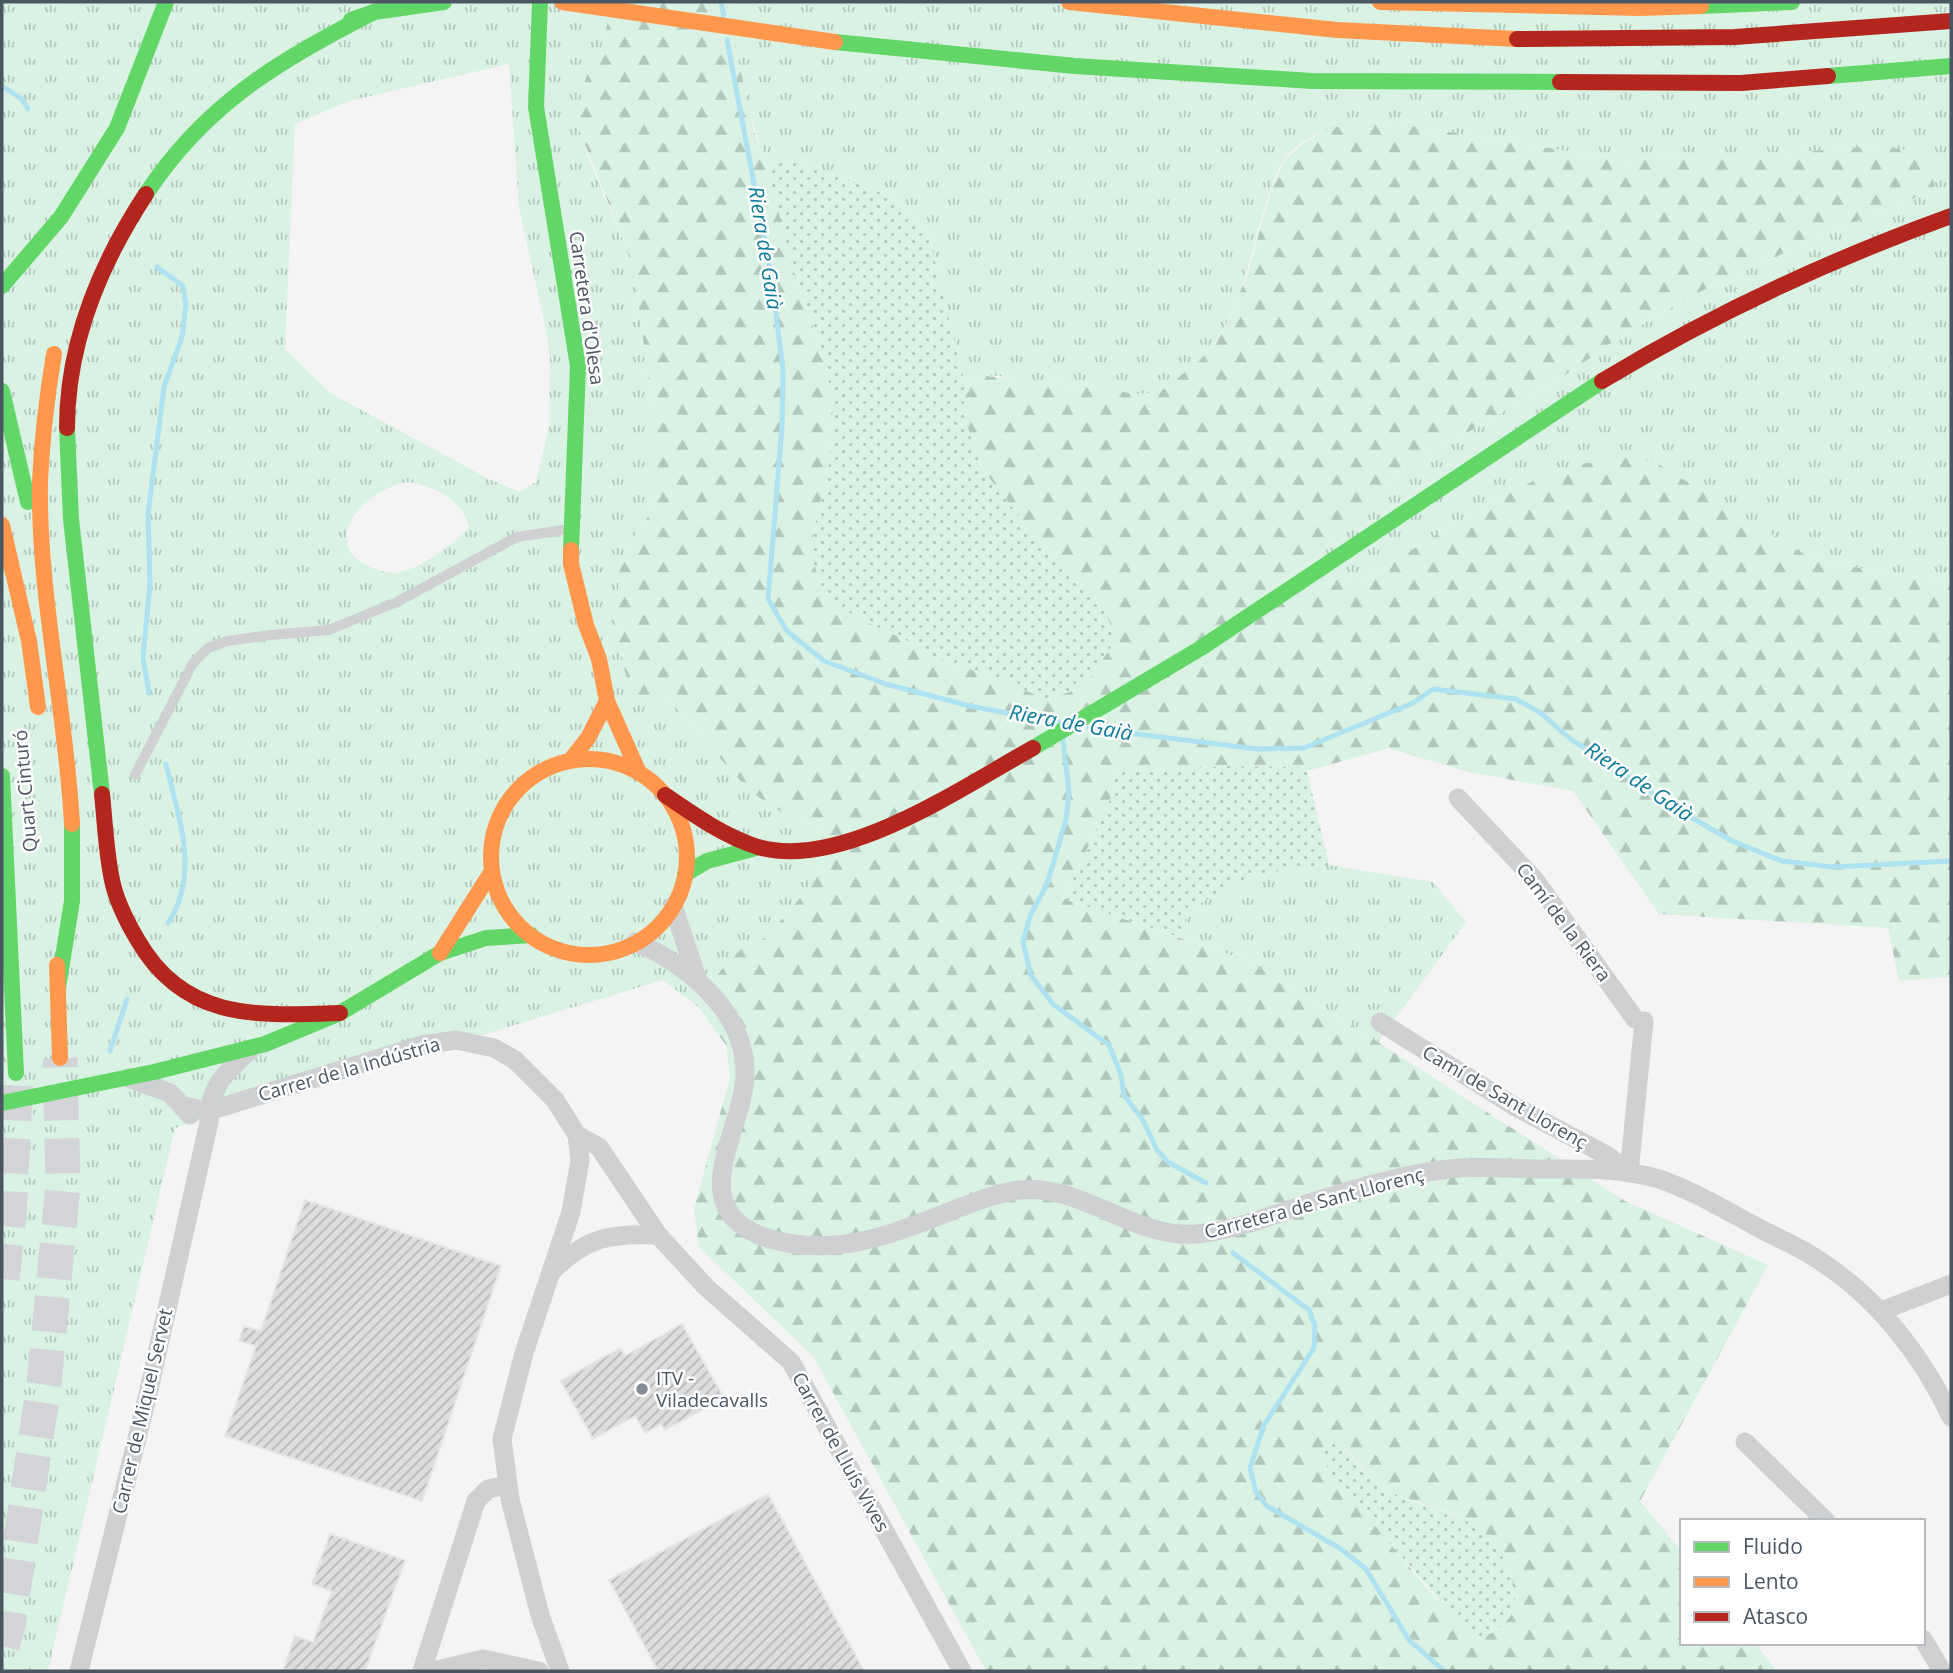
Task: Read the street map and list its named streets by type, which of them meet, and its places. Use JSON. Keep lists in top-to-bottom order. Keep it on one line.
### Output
{"streets":{"main road":["Carretera d'Olesa","Quart Cinturó"],"street":["Camí de la Riera","Carrer de la Indústria","Camí de Sant Llorenç","Carretera de Sant Llorenç","Carrer de Miquel Servet","Carrer de Lluís Vives"]},"crossings":[["Carretera d'Olesa","Carretera de Sant Llorenç"],["Camí de la Riera","Camí de Sant Llorenç"],["Camí de la Riera","Carretera de Sant Llorenç"],["Carrer de la Indústria","Carrer de Miquel Servet"],["Carrer de la Indústria","Carrer de Lluís Vives"],["Camí de Sant Llorenç","Carretera de Sant Llorenç"]],"water":["Riera de Gaià"],"places":["ITV - Viladecavalls"],"legend":["Fluido","Lento","Atasco"]}
